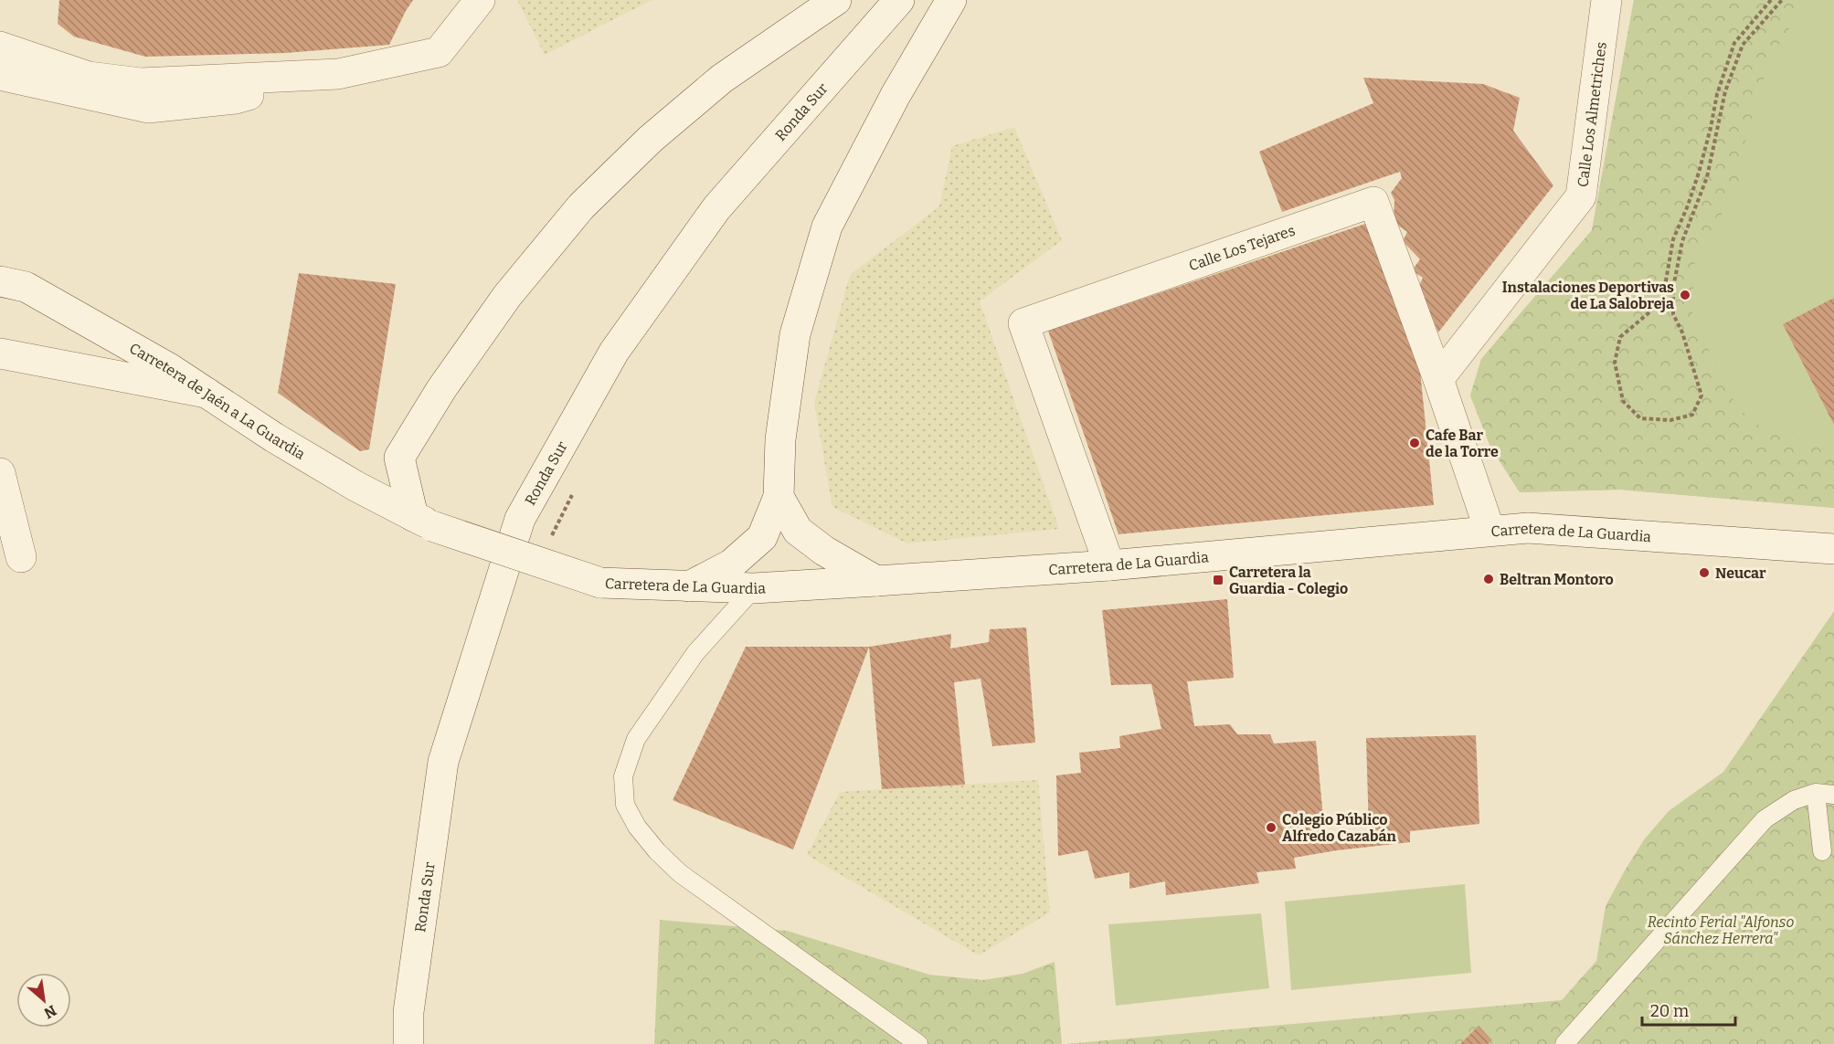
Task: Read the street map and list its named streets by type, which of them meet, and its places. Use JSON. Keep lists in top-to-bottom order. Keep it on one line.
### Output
{"streets":{"street":["Ronda Sur","Calle Los Almetriches","Calle Los Tejares","Carretera de Jaén a La Guardia","Carretera de La Guardia"]},"crossings":[["Calle Los Almetriches","Calle Los Tejares"],["Calle Los Tejares","Carretera de La Guardia"],["Carretera de Jaén a La Guardia","Carretera de La Guardia"]],"parks":["Recinto Ferial \"Alfonso Sánchez Herrera\""],"places":{"other":["Instalaciones Deportivas de La Salobreja","Cafe Bar de la Torre","Neucar","Beltran Montoro","Colegio Público Alfredo Cazabán"],"transit":["Carretera la Guardia - Colegio"]},"scale_bar":"20 m","north":"bottom right"}
